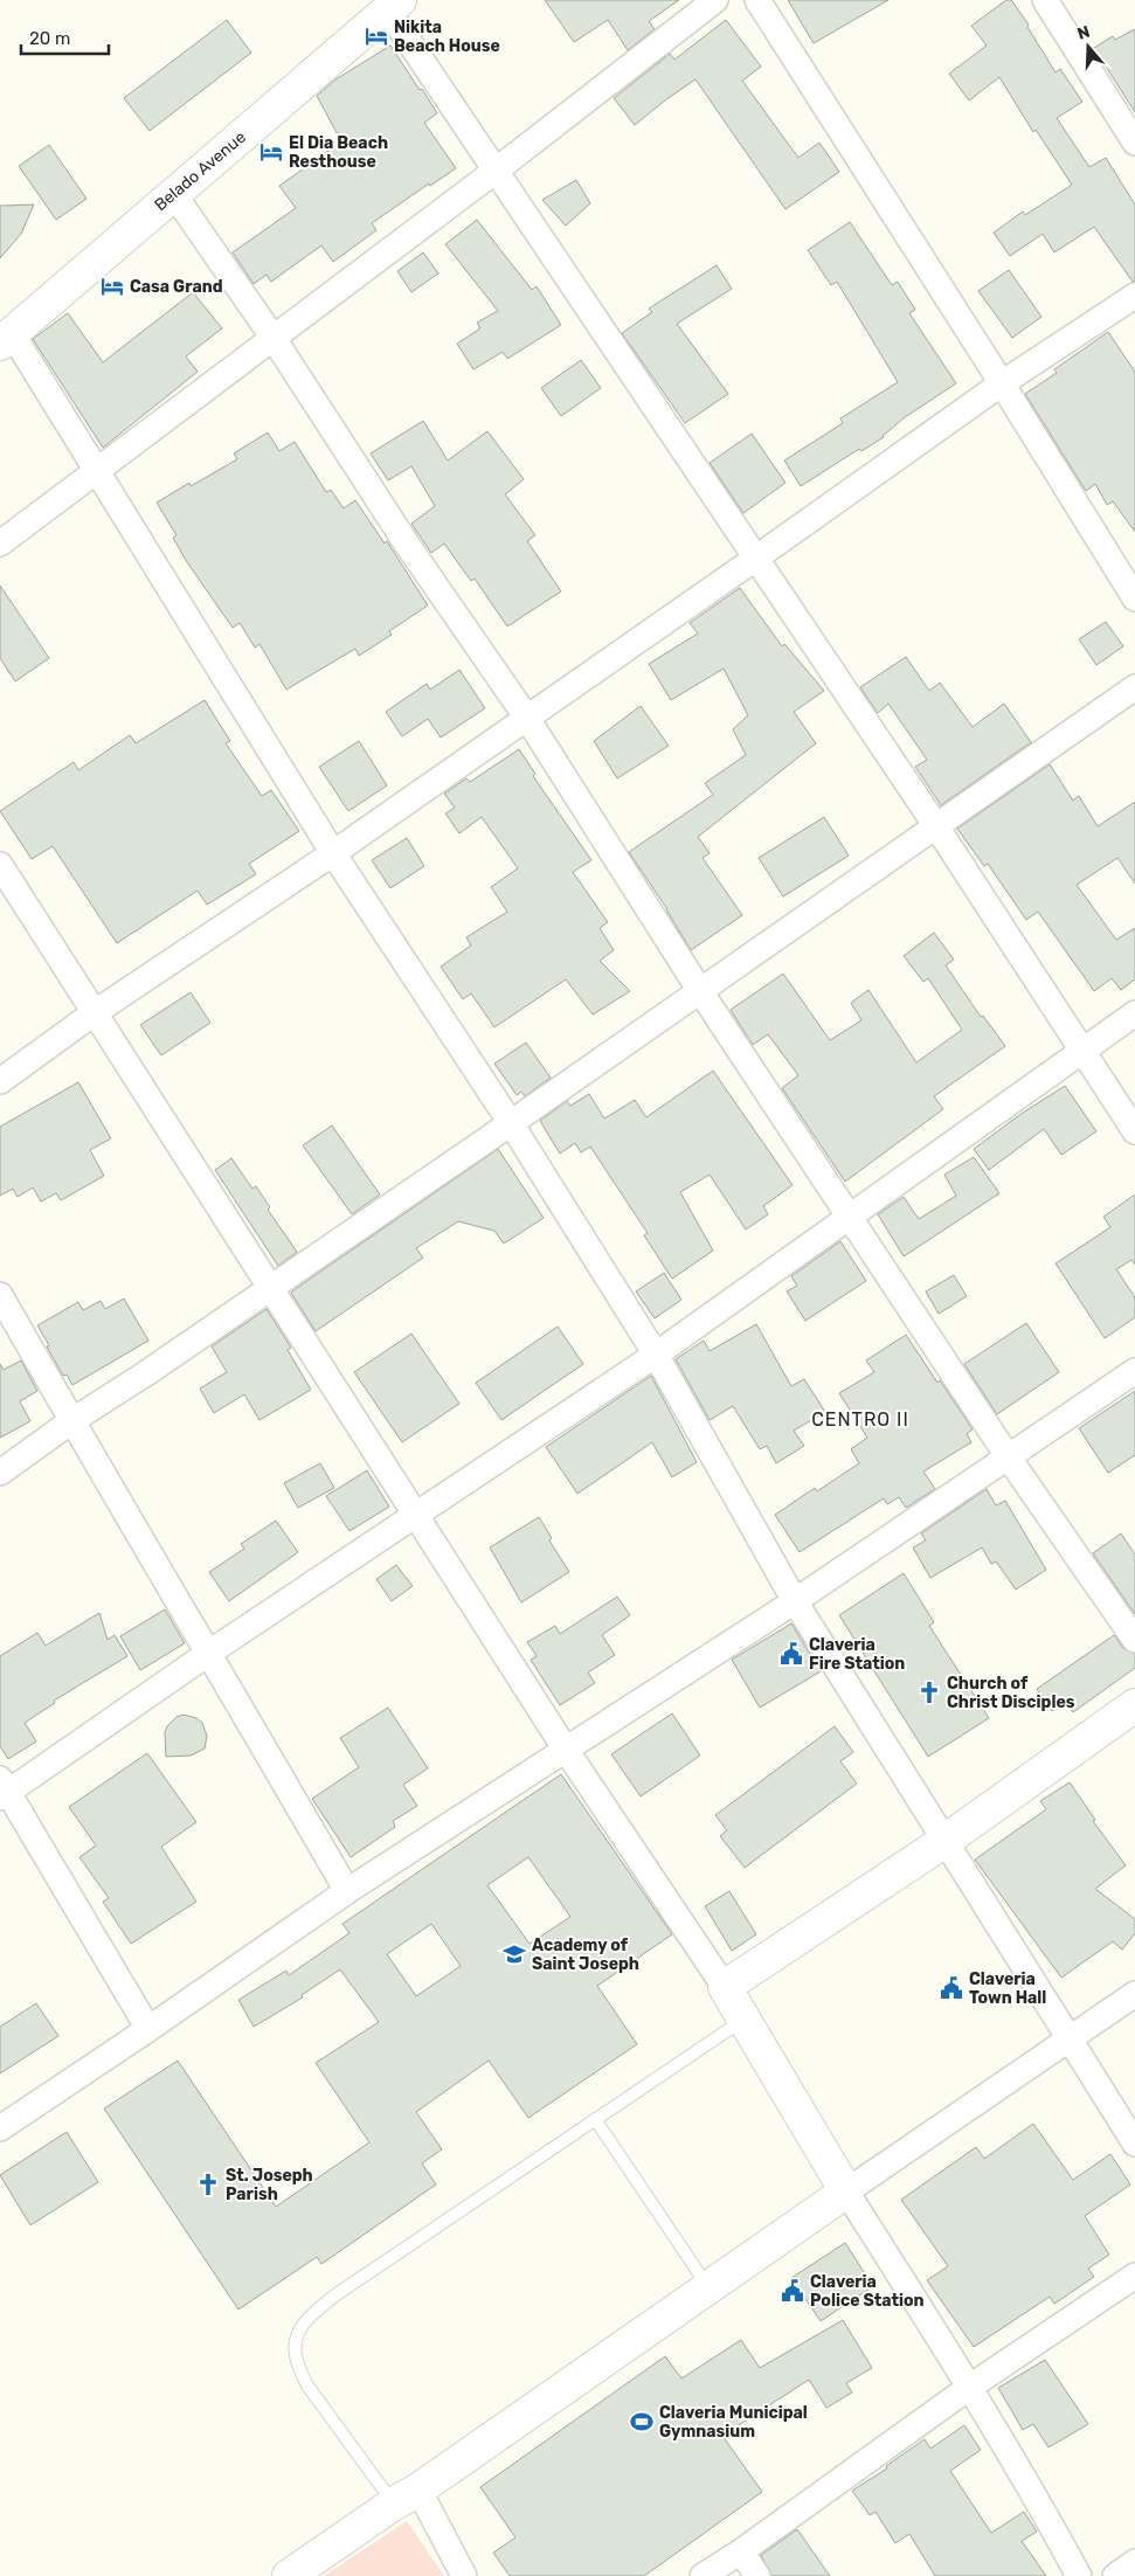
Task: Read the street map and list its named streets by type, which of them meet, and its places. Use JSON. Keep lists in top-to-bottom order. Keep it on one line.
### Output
{"streets":{"street":["Belado Avenue"]},"districts":["CENTRO II"],"places":{"hotel":["Nikita Beach House","El Dia Beach Resthouse","Casa Grand"],"public building":["Claveria Fire Station","Claveria Town Hall","Claveria Police Station"],"church":["Church of Christ Disciples","St. Joseph Parish"],"school or university":["Academy of Saint Joseph"],"sports":["Claveria Municipal Gymnasium"]},"scale_bar":"20 m","north":"top"}
